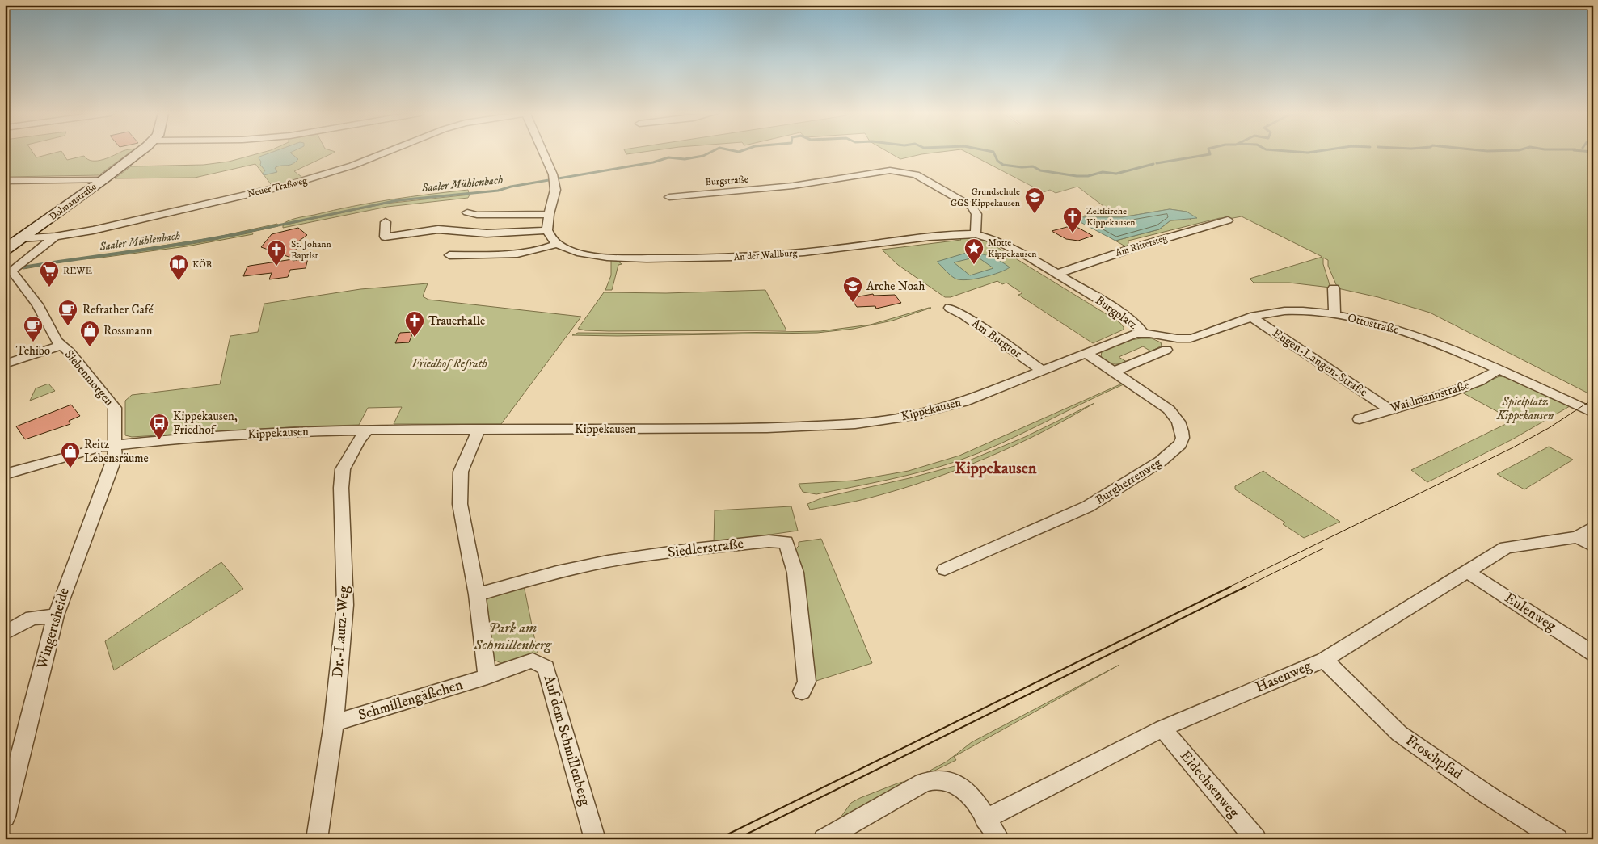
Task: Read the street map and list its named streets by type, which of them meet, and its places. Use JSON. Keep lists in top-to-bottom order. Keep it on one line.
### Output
{"streets":{"main road":["Dolmanstraße"],"street":["Burgstraße","Neuer Traßweg","Am Rittersteg","An der Wallburg","Burgplatz","Ottostraße","Am Burgtor","Eugen-Langen-Straße","Siebenmorgen","Waidmannstraße","Kippekausen","Burgherrenweg","Siedlerstraße","Eulenweg","Wingertsheide","Dr.-Lautz-Weg","Hasenweg","Schmillengäßchen","Auf dem Schmillenberg","Froschpfad","Eidechsenweg"]},"crossings":[["Burgstraße","An der Wallburg"],["Neuer Traßweg","Dolmanstraße"],["Neuer Traßweg","Siebenmorgen"],["Am Rittersteg","Burgplatz"],["Burgplatz","Ottostraße"],["Burgplatz","Kippekausen"],["Burgplatz","Burgherrenweg"],["Ottostraße","Eugen-Langen-Straße"],["Ottostraße","Waidmannstraße"],["Am Burgtor","Kippekausen"],["Eugen-Langen-Straße","Waidmannstraße"],["Siebenmorgen","Kippekausen"],["Siebenmorgen","Wingertsheide"],["Kippekausen","Burgherrenweg"],["Kippekausen","Wingertsheide"],["Kippekausen","Dr.-Lautz-Weg"],["Eulenweg","Hasenweg"],["Dr.-Lautz-Weg","Schmillengäßchen"],["Hasenweg","Froschpfad"],["Hasenweg","Eidechsenweg"],["Schmillengäßchen","Auf dem Schmillenberg"]],"districts":["Kippekausen"],"water":["Saaler Mühlenbach"],"parks":["Friedhof Refrath","Spielplatz Kippekausen","Park am Schmillenberg"],"places":{"school or university":["Grundschule GGS Kippekausen","Arche Noah"],"church":["Zeltkirche Kippekausen","St. Johann Baptist","Trauerhalle"],"place":["Motte Kippekausen"],"library":["KÖB"],"supermarket":["REWE"],"cafe":["Refrather Café","Tchibo"],"shop":["Rossmann","Reitz Lebensräume"],"bus stop":["Kippekausen, Friedhof"]}}
